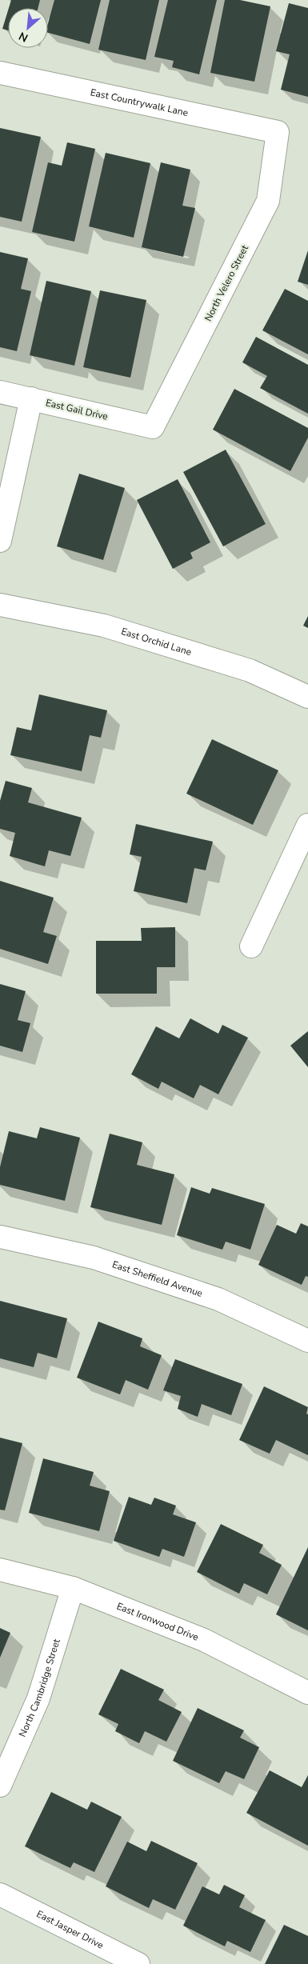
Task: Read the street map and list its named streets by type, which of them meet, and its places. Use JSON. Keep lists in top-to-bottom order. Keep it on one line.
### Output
{"streets":{"street":["East Countrywalk Lane","North Velero Street","East Gail Drive","East Orchid Lane","East Sheffield Avenue","East Ironwood Drive","North Cambridge Street","East Jasper Drive"]},"crossings":[["East Countrywalk Lane","North Velero Street"],["North Velero Street","East Gail Drive"],["East Ironwood Drive","North Cambridge Street"]],"north":"bottom left"}
